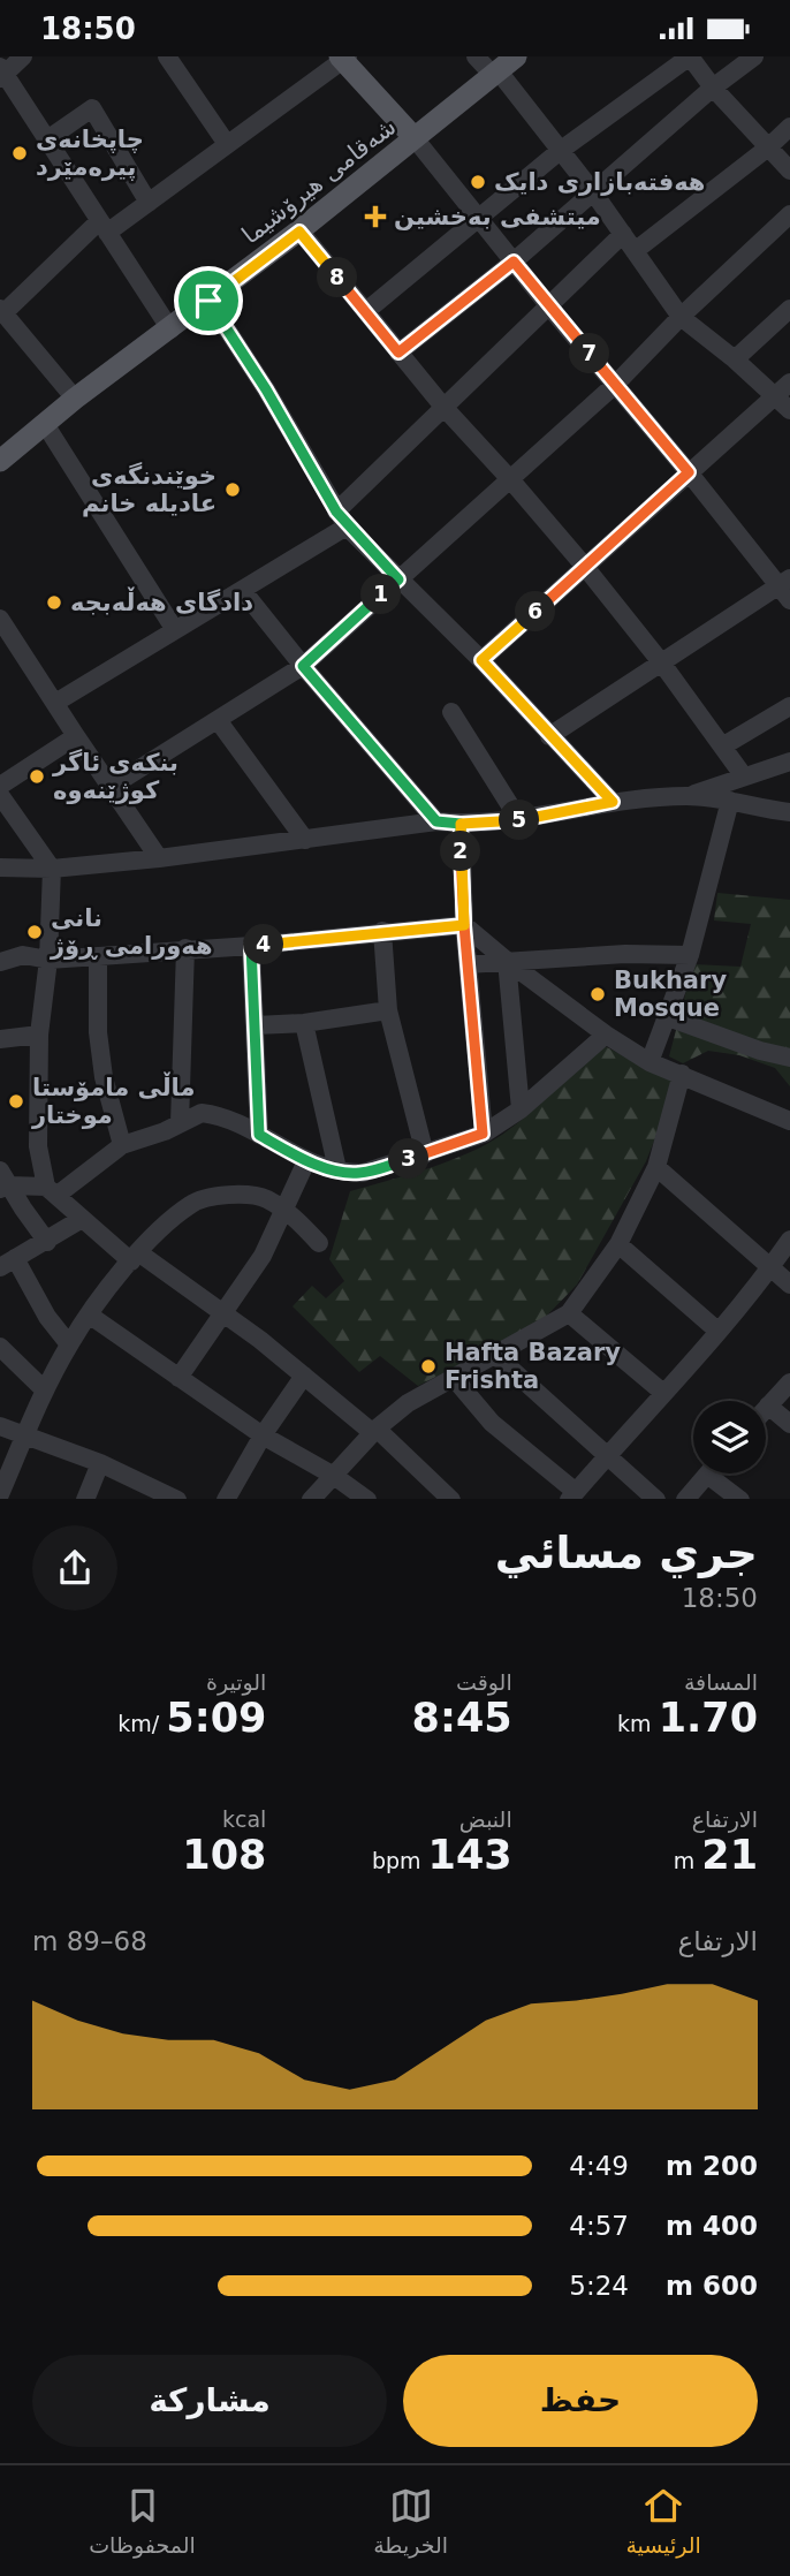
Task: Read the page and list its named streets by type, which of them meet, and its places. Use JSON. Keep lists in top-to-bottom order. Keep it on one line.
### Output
{"streets":{"main road":["شەقامی هیرۆشیما"]},"places":{"other":["چاپخانەی پیرەمێرد","هەفتەبازاری دایک","خوێندنگەی عادیلە خانم","دادگای هەڵەبجە","بنکەی ئاگر کوژێنەوە","نانی هەورامی ڕۆژ","Bukhary Mosque","ماڵى مامۆستا موختار","Hafta Bazary Frishta"],"health":["میتشفی بەخشین"]},"page":{"status":"18:50","pins":["8","7","1","6","5","2","4","3"],"heading":["جري مسائي","18:50"],"stats":[["المسافة","1.70 km"],["الوقت","8:45"],["الوتيرة","5:09 /km"],["الارتفاع","21 m"],["النبض","143 bpm"],["kcal","108"]],"chart":["الارتفاع","68–89 m"],"list":[{"name":"200 m","note":"4:49"},{"name":"400 m","note":"4:57"},{"name":"600 m","note":"5:24"}],"buttons":["حفظ","مشاركة"],"tabs":["الرئيسية","الخريطة","المحفوظات"]}}
